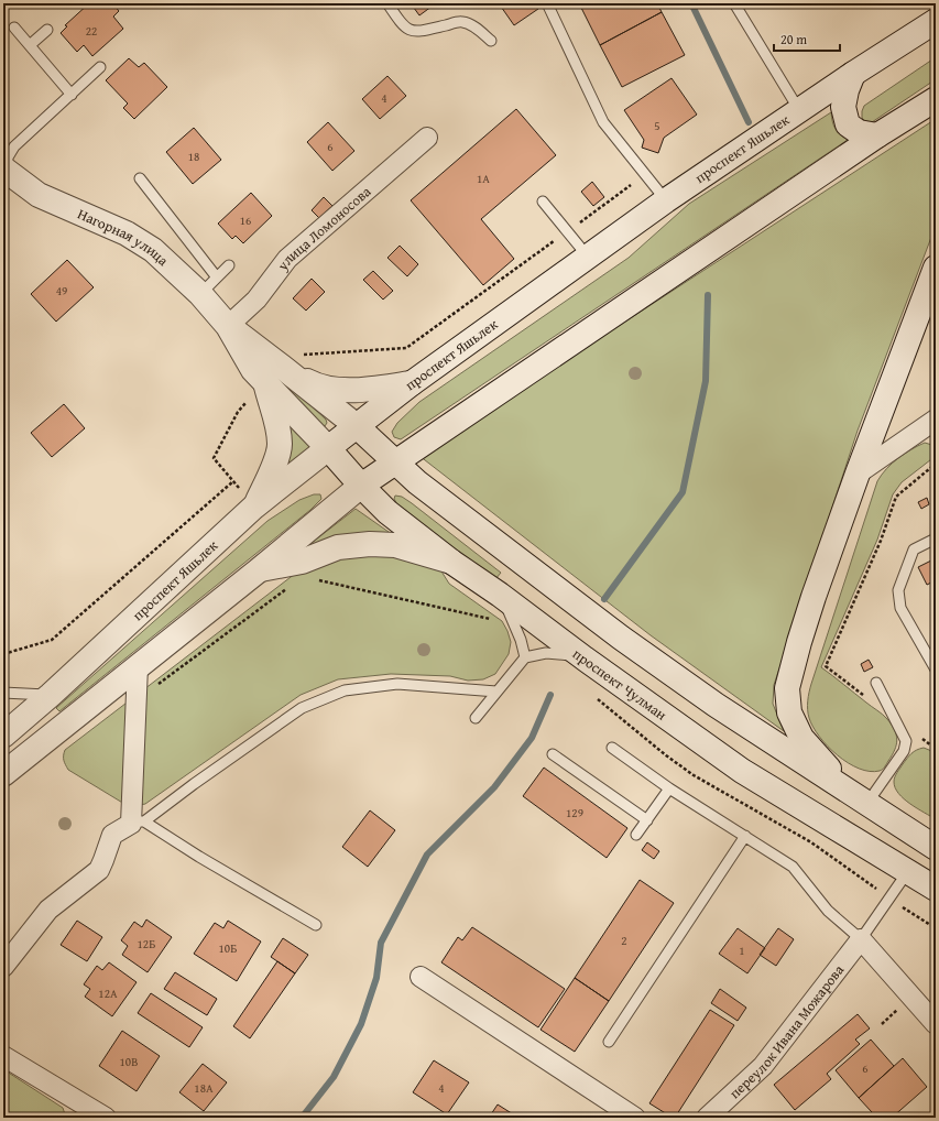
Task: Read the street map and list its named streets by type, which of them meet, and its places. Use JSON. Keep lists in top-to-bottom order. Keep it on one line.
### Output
{"streets":{"main road":["проспект Яшьлек","Нагорная улица","проспект Чулман"],"street":["улица Ломоносова","переулок Ивана Можарова"]},"crossings":[["проспект Яшьлек","проспект Чулман"],["улица Ломоносова","Нагорная улица"],["улица Ломоносова","проспект Чулман"],["Нагорная улица","проспект Чулман"]],"house_numbers":["22","4","5","6","18","1А","16","49","129","2","12Б","10Б","1","12А","10В","6","18А","4"],"scale_bar":"20 m"}
